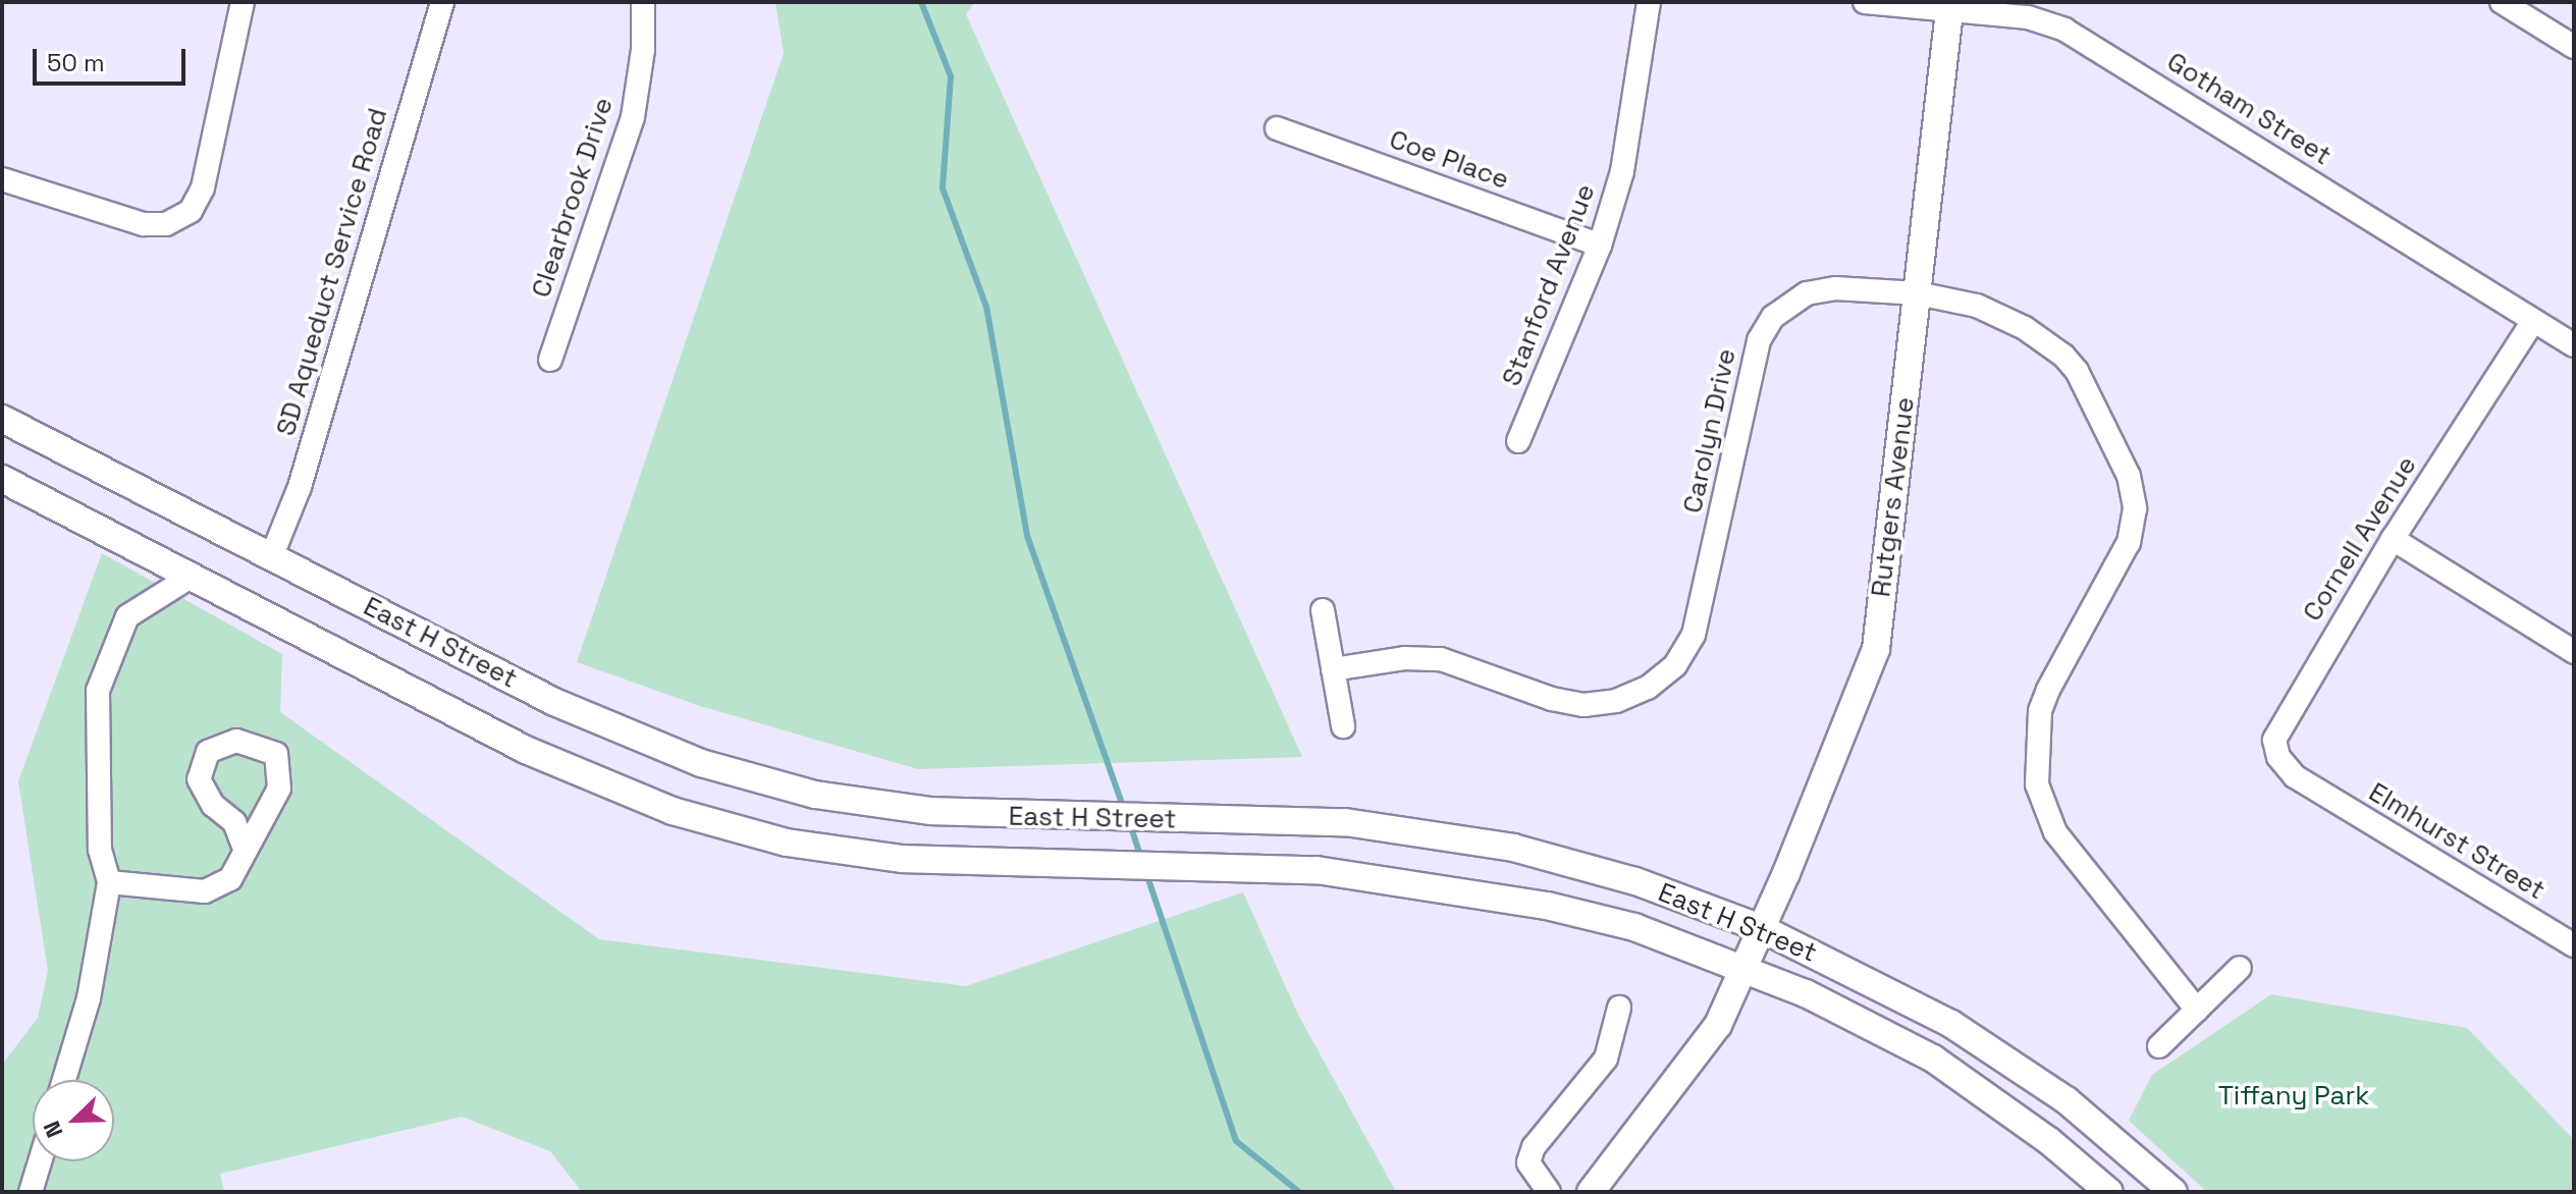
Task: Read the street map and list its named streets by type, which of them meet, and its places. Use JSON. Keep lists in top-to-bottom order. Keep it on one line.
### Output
{"streets":{"main road":["Rutgers Avenue","East H Street"],"street":["Gotham Street","Coe Place","Clearbrook Drive","SD Aqueduct Service Road","Stanford Avenue","Carolyn Drive","Cornell Avenue","Elmhurst Street"]},"crossings":[["Gotham Street","Rutgers Avenue"],["Gotham Street","Cornell Avenue"],["Coe Place","Stanford Avenue"],["SD Aqueduct Service Road","East H Street"],["Carolyn Drive","Rutgers Avenue"],["Rutgers Avenue","East H Street"],["Cornell Avenue","Elmhurst Street"]],"parks":["Tiffany Park"],"scale_bar":"50 m","north":"bottom left"}
